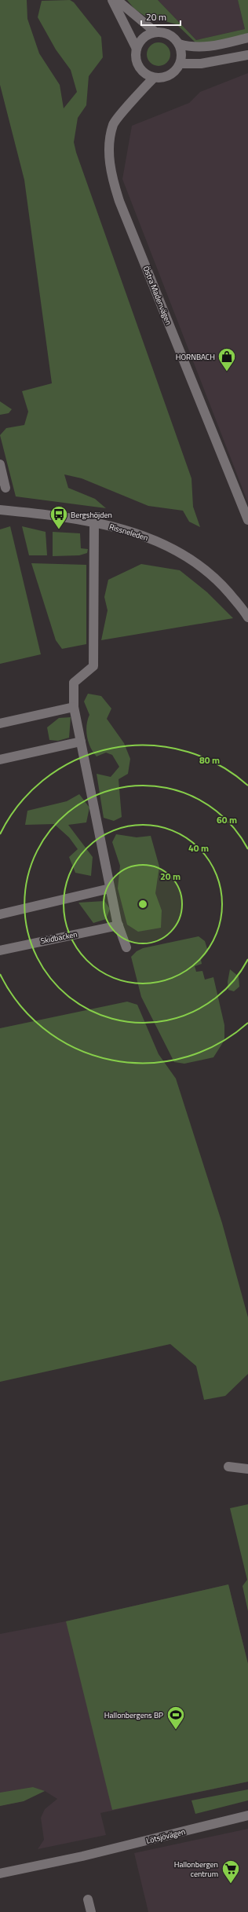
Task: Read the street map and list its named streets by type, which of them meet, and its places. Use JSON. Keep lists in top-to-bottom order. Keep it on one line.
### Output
{"streets":{"street":["Östra Madenvägen","Rissneleden","Skidbacken","Lötsjövägen"]},"places":{"shop":["HORNBACH"],"bus stop":["Bergshöjden"],"sports":["Hallonbergens BP"],"supermarket":["Hallonbergen centrum"]},"scale_bar":"20 m","rings":["80 m","60 m","40 m","20 m"]}
